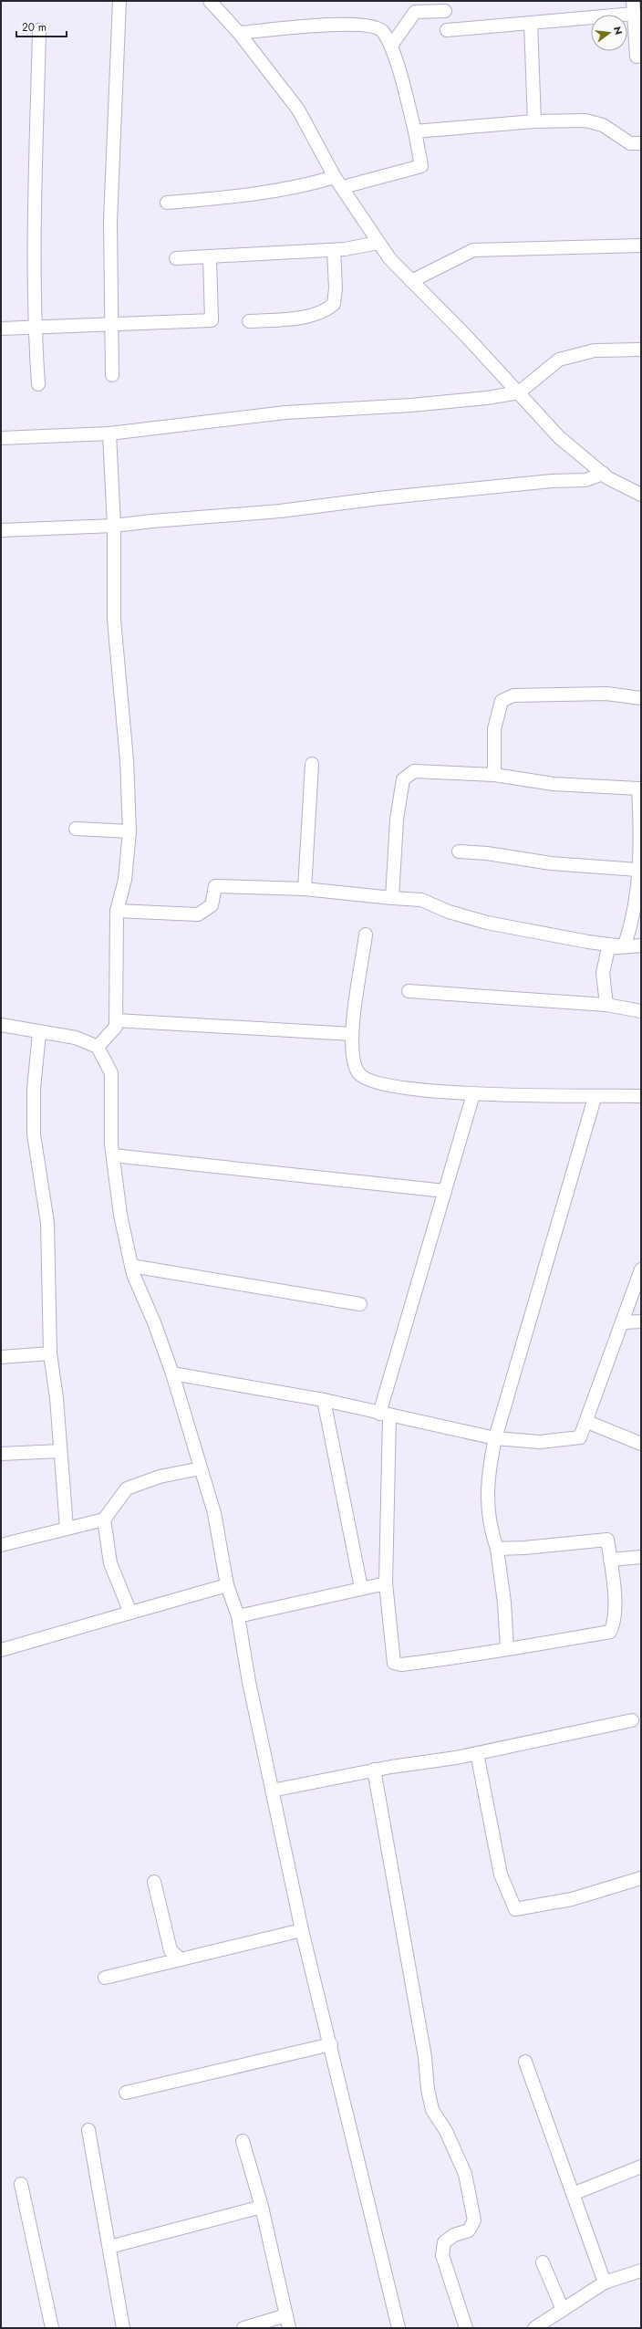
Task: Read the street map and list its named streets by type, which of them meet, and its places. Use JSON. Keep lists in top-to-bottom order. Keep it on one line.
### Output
{"scale_bar":"20 m","north":"right"}
